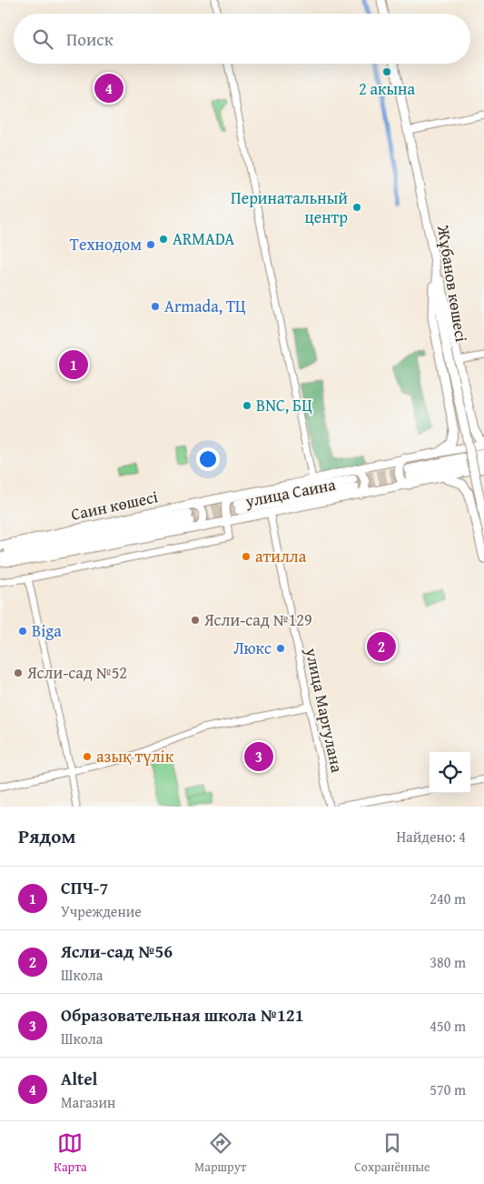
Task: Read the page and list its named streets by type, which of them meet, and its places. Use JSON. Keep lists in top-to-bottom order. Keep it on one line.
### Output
{"streets":{"main road":["Жұбанов көшесі","улица Саина","Саин көшесі"],"street":["улица Маргулана"]},"crossings":[["улица Саина","улица Маргулана"]],"places":["2 акына","Перинатальный центр","ARMADA","Технодом","Armada, ТЦ","BNC, БЦ","атилла","Ясли-сад №129","Biga","Люкс","Ясли-сад №52","азық түлік"],"page":{"search":"Поиск","pins":["4","1","2","3"],"heading":["Рядом","Найдено: 4"],"list":[{"mark":"1","name":"СПЧ-7","note":"Учреждение","value":"240 m"},{"mark":"2","name":"Ясли-сад №56","note":"Школа","value":"380 m"},{"mark":"3","name":"Образовательная школа №121","note":"Школа","value":"450 m"},{"mark":"4","name":"Altel","note":"Магазин","value":"570 m"}],"nav":["Карта","Маршрут","Сохранённые"]}}
